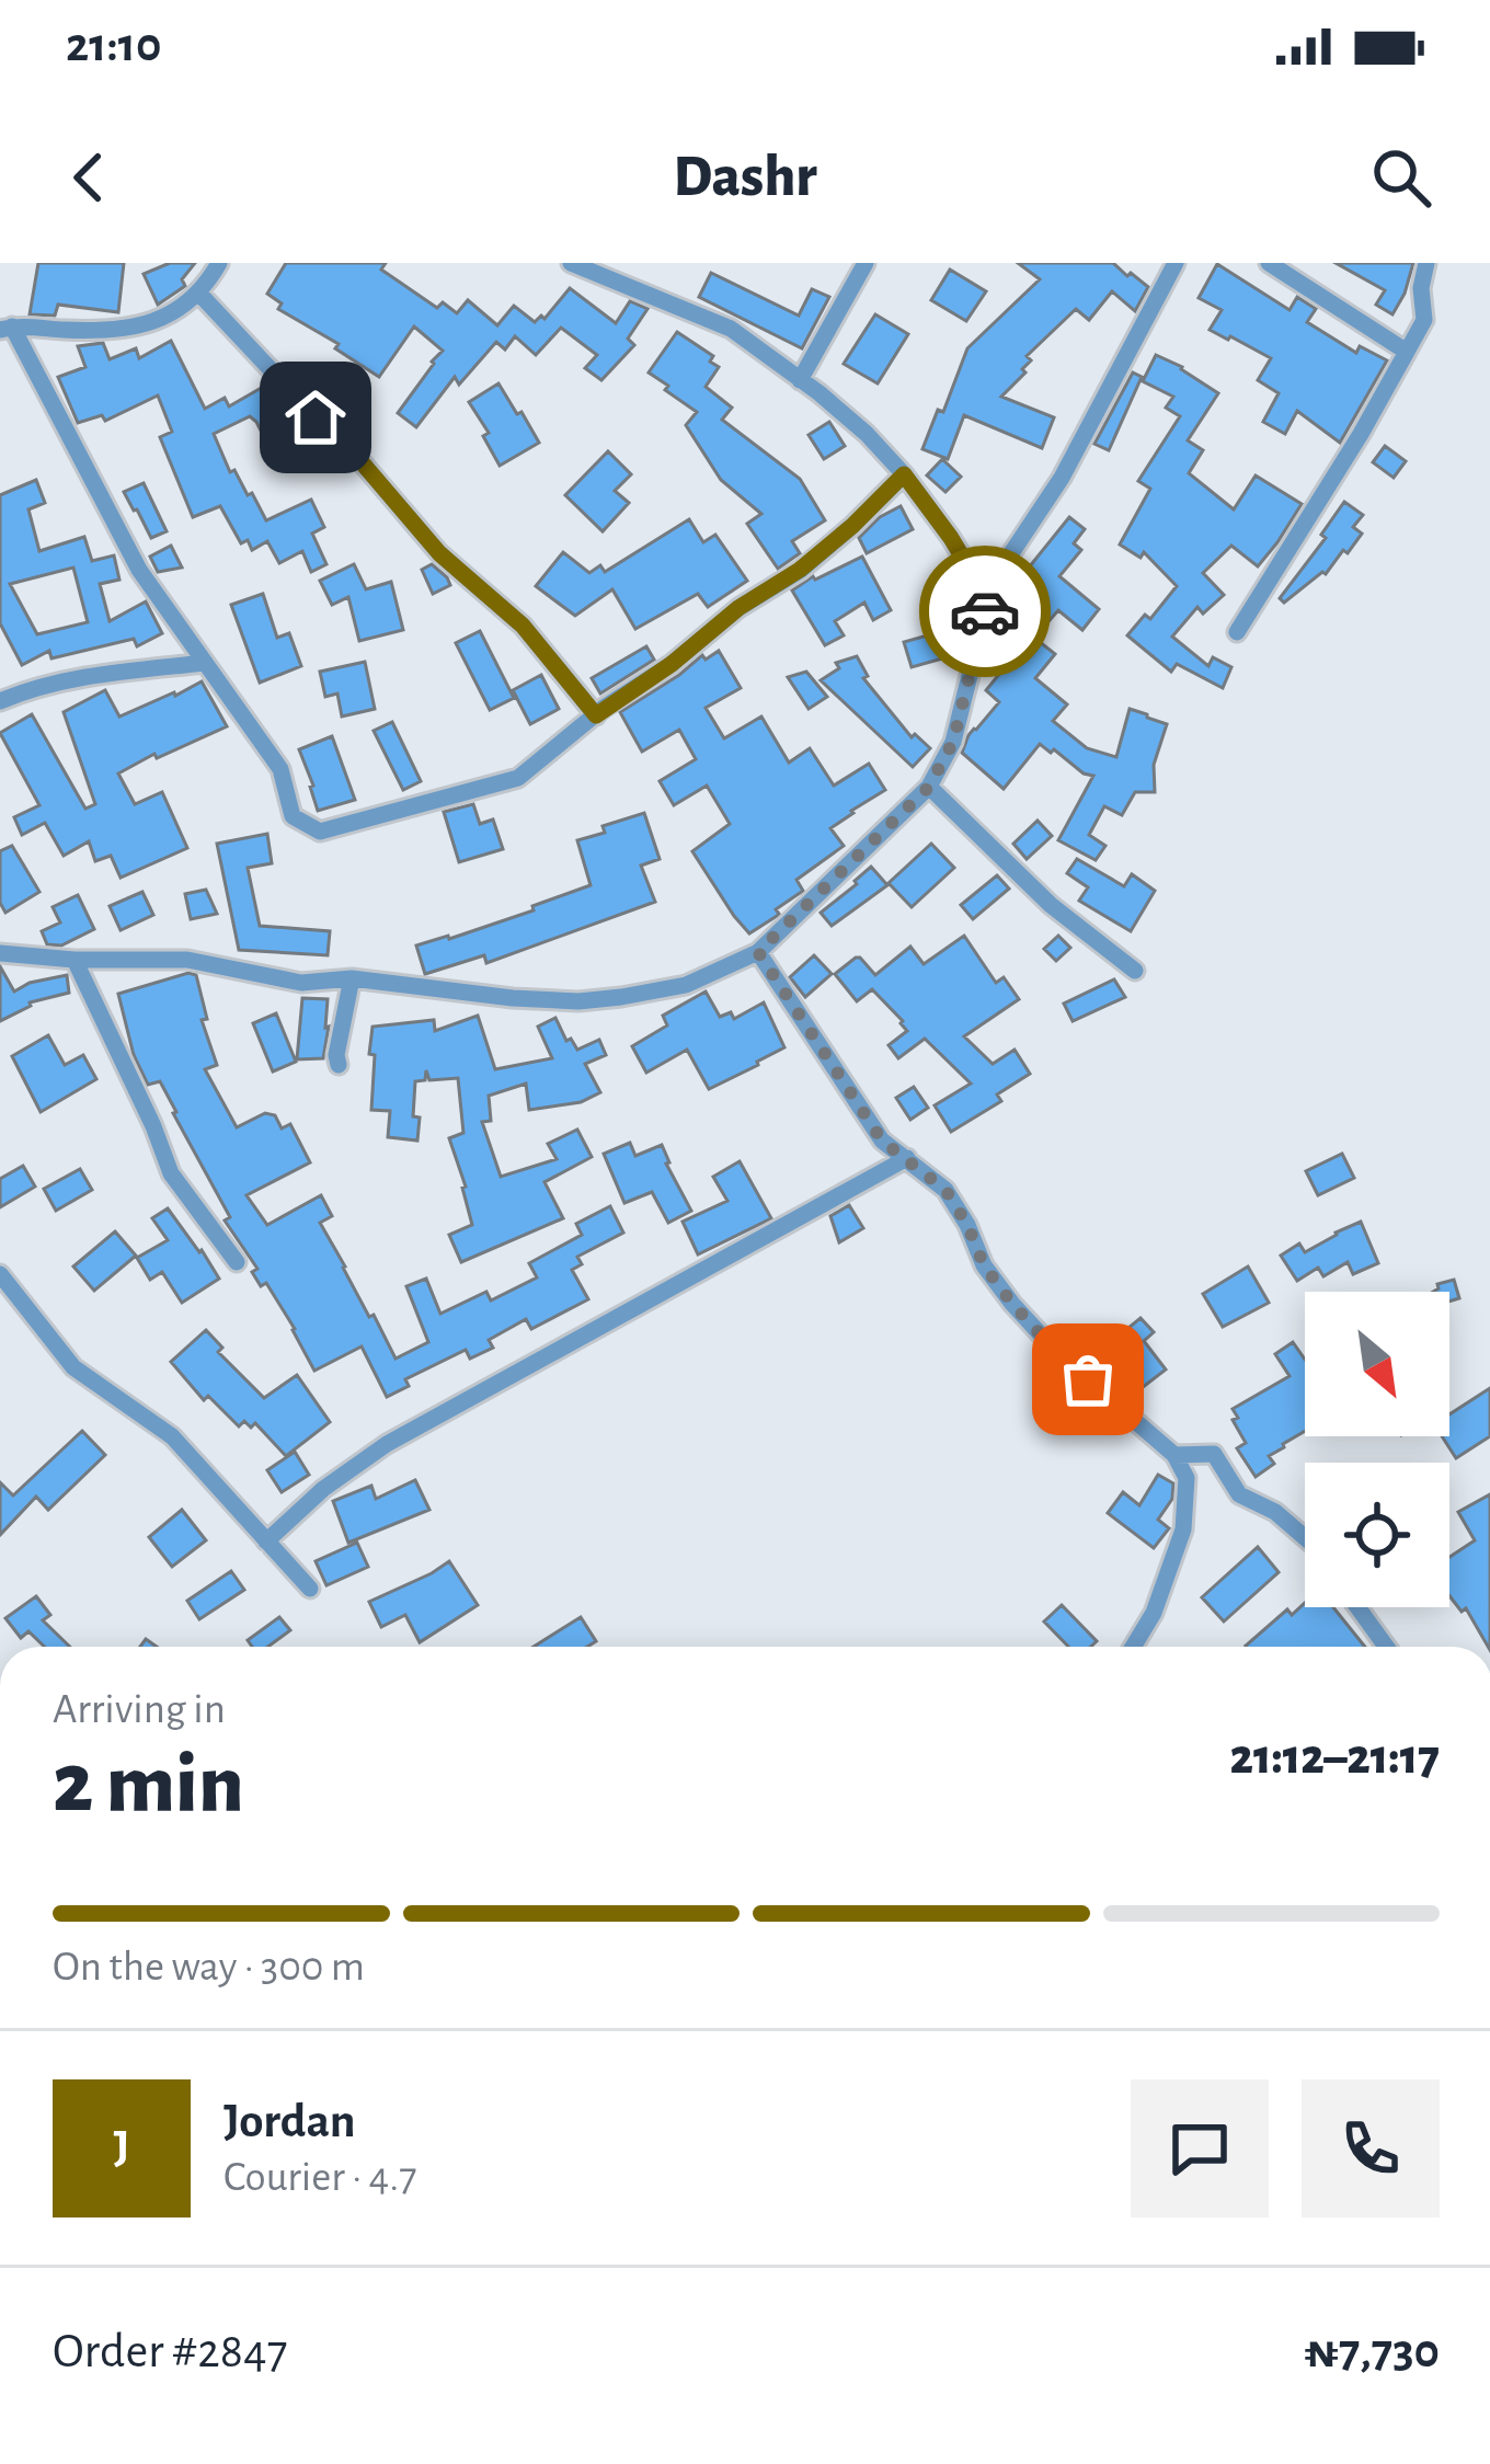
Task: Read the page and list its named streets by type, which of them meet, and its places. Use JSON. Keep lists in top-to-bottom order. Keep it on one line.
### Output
{"north":"bottom right","page":{"status":"21:10","header":"Dashr","heading":["2 min","Arriving in","21:12–21:17"],"panel":["Jordan","Courier · 4.7","Order #2847","₦7,730"],"bar":"On the way · 300 m","round":"J"}}
